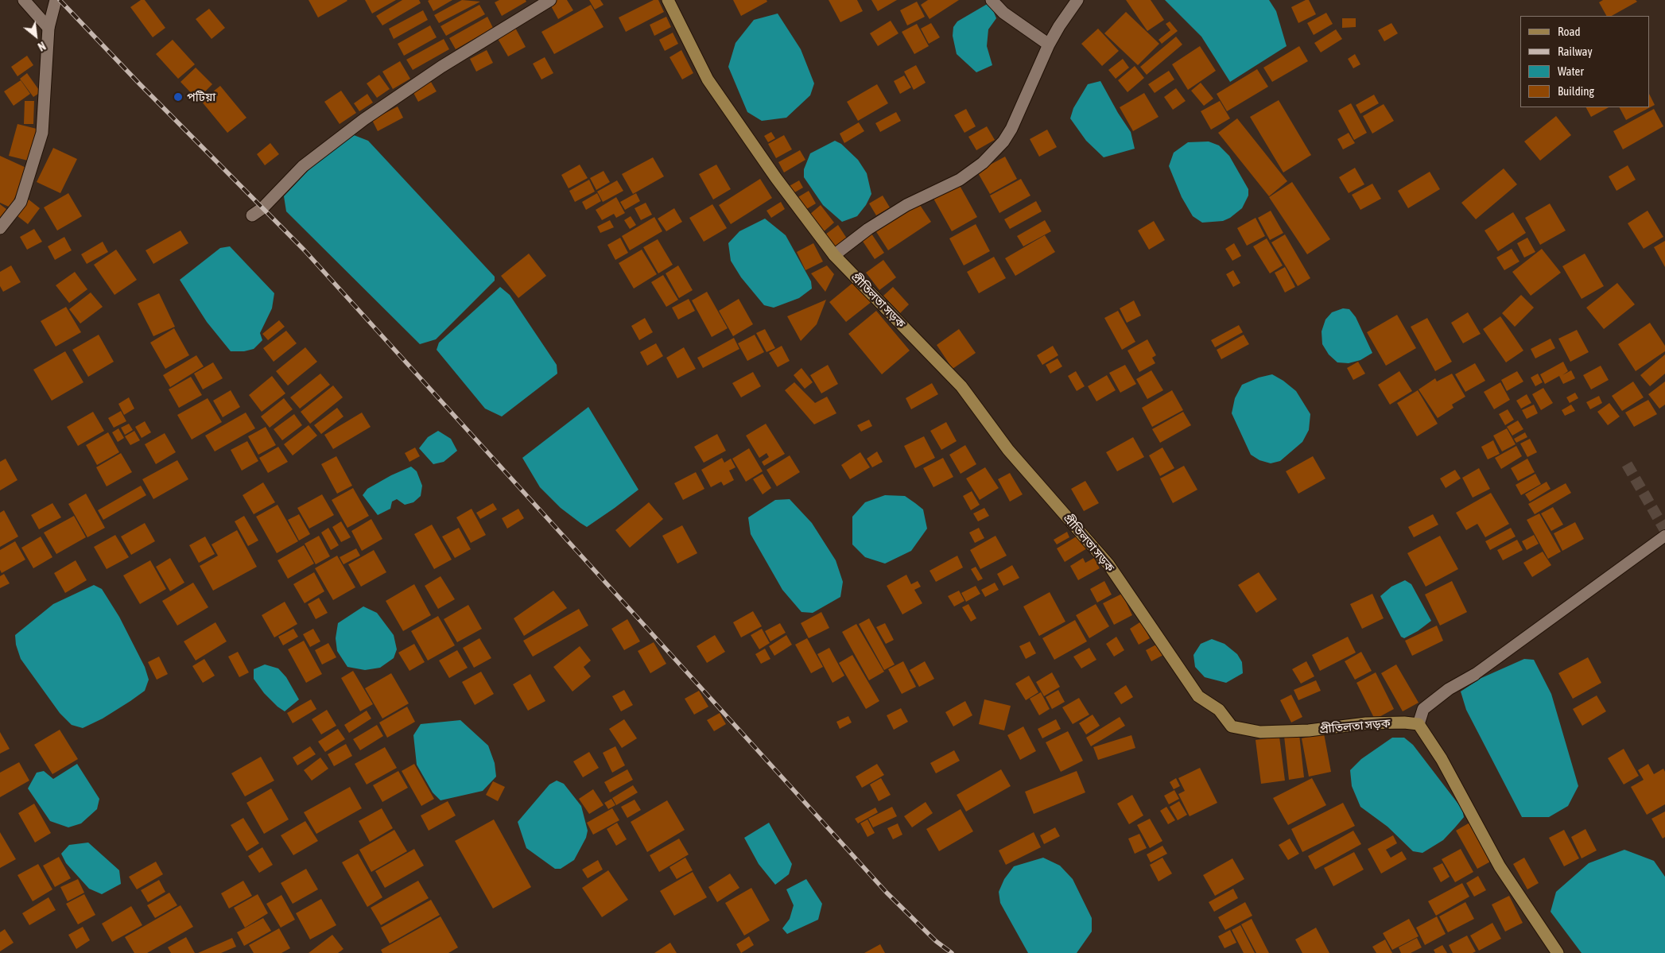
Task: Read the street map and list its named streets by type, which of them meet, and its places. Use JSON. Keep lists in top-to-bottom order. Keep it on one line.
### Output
{"streets":{"main road":["প্রীতিলতা সড়ক"]},"places":["পটিয়া"],"legend":["Road","Railway","Water","Building"],"north":"bottom right"}
